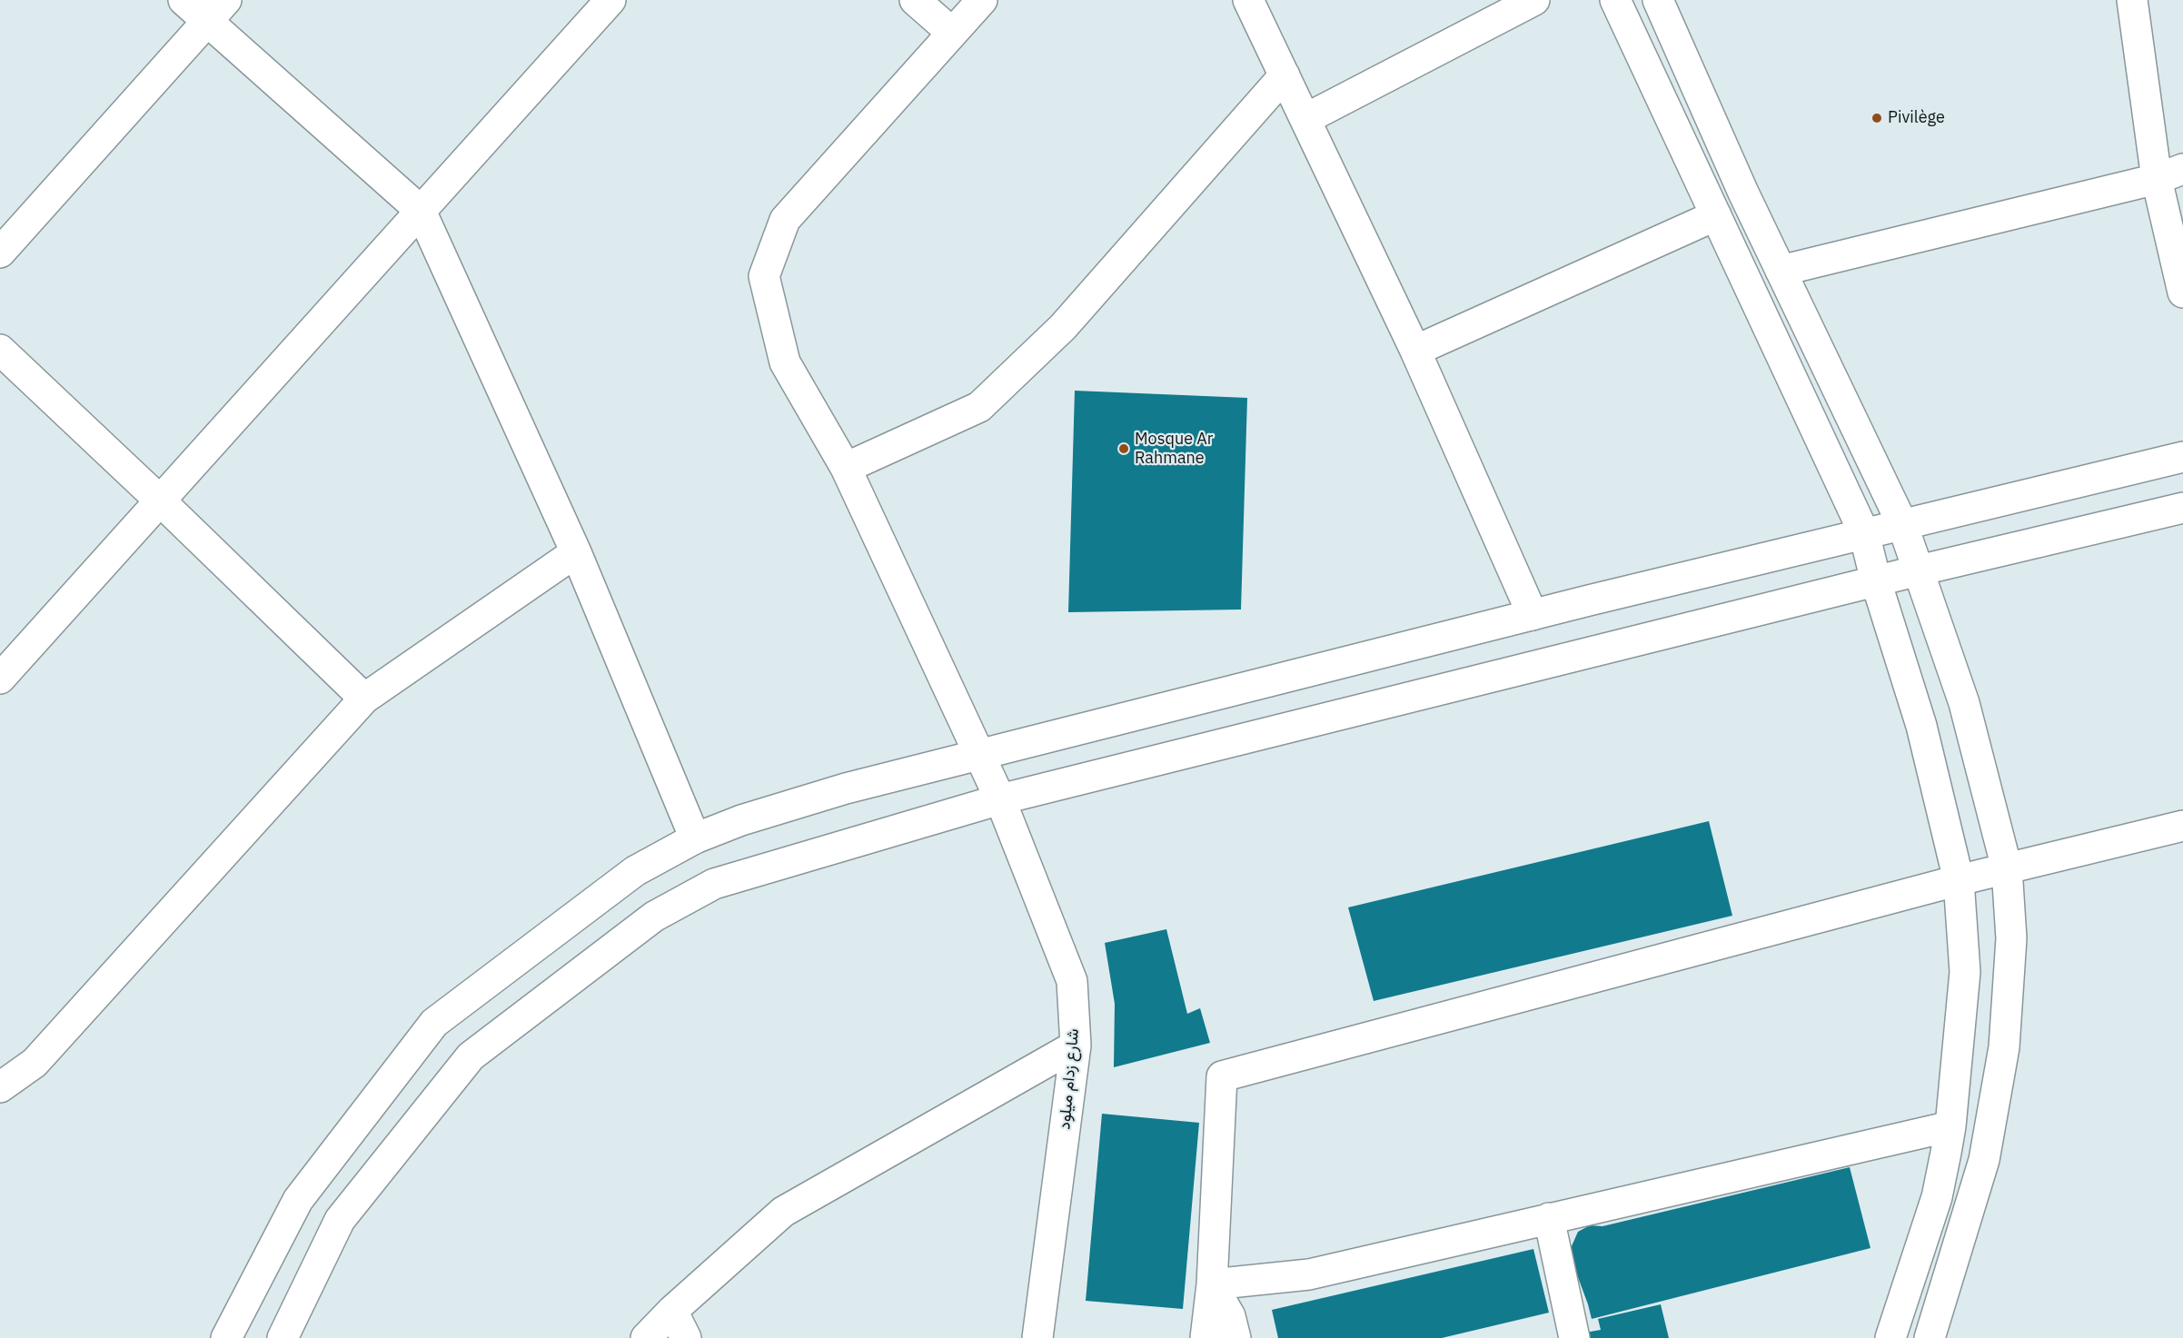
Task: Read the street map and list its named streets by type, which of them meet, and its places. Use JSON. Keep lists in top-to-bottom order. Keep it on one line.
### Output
{"streets":{"street":["شارع زدام ميلود"]},"places":["Pivilège","Mosque Ar Rahmane"]}
